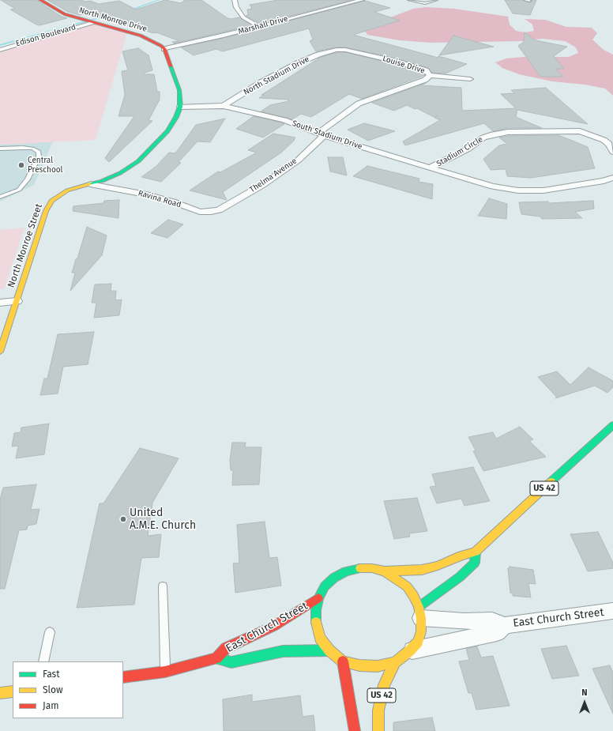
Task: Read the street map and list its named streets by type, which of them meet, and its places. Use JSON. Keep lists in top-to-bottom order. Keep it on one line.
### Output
{"streets":{"street":["North Monroe Drive","Marshall Drive","Edison Boulevard","Louise Drive","North Stadium Drive","South Stadium Drive","Stadium Circle","Thelma Avenue","Ravina Road","North Monroe Street","US 42","East Church Street"]},"crossings":[["North Monroe Drive","Marshall Drive"],["North Monroe Drive","Edison Boulevard"],["Louise Drive","North Stadium Drive"],["Louise Drive","Thelma Avenue"],["North Stadium Drive","South Stadium Drive"],["South Stadium Drive","Stadium Circle"],["South Stadium Drive","Thelma Avenue"],["Thelma Avenue","Ravina Road"],["Ravina Road","North Monroe Street"],["US 42","East Church Street"]],"places":["Central Preschool","United A.M.E. Church"],"legend":["Fast","Slow","Jam"],"north":"top"}
